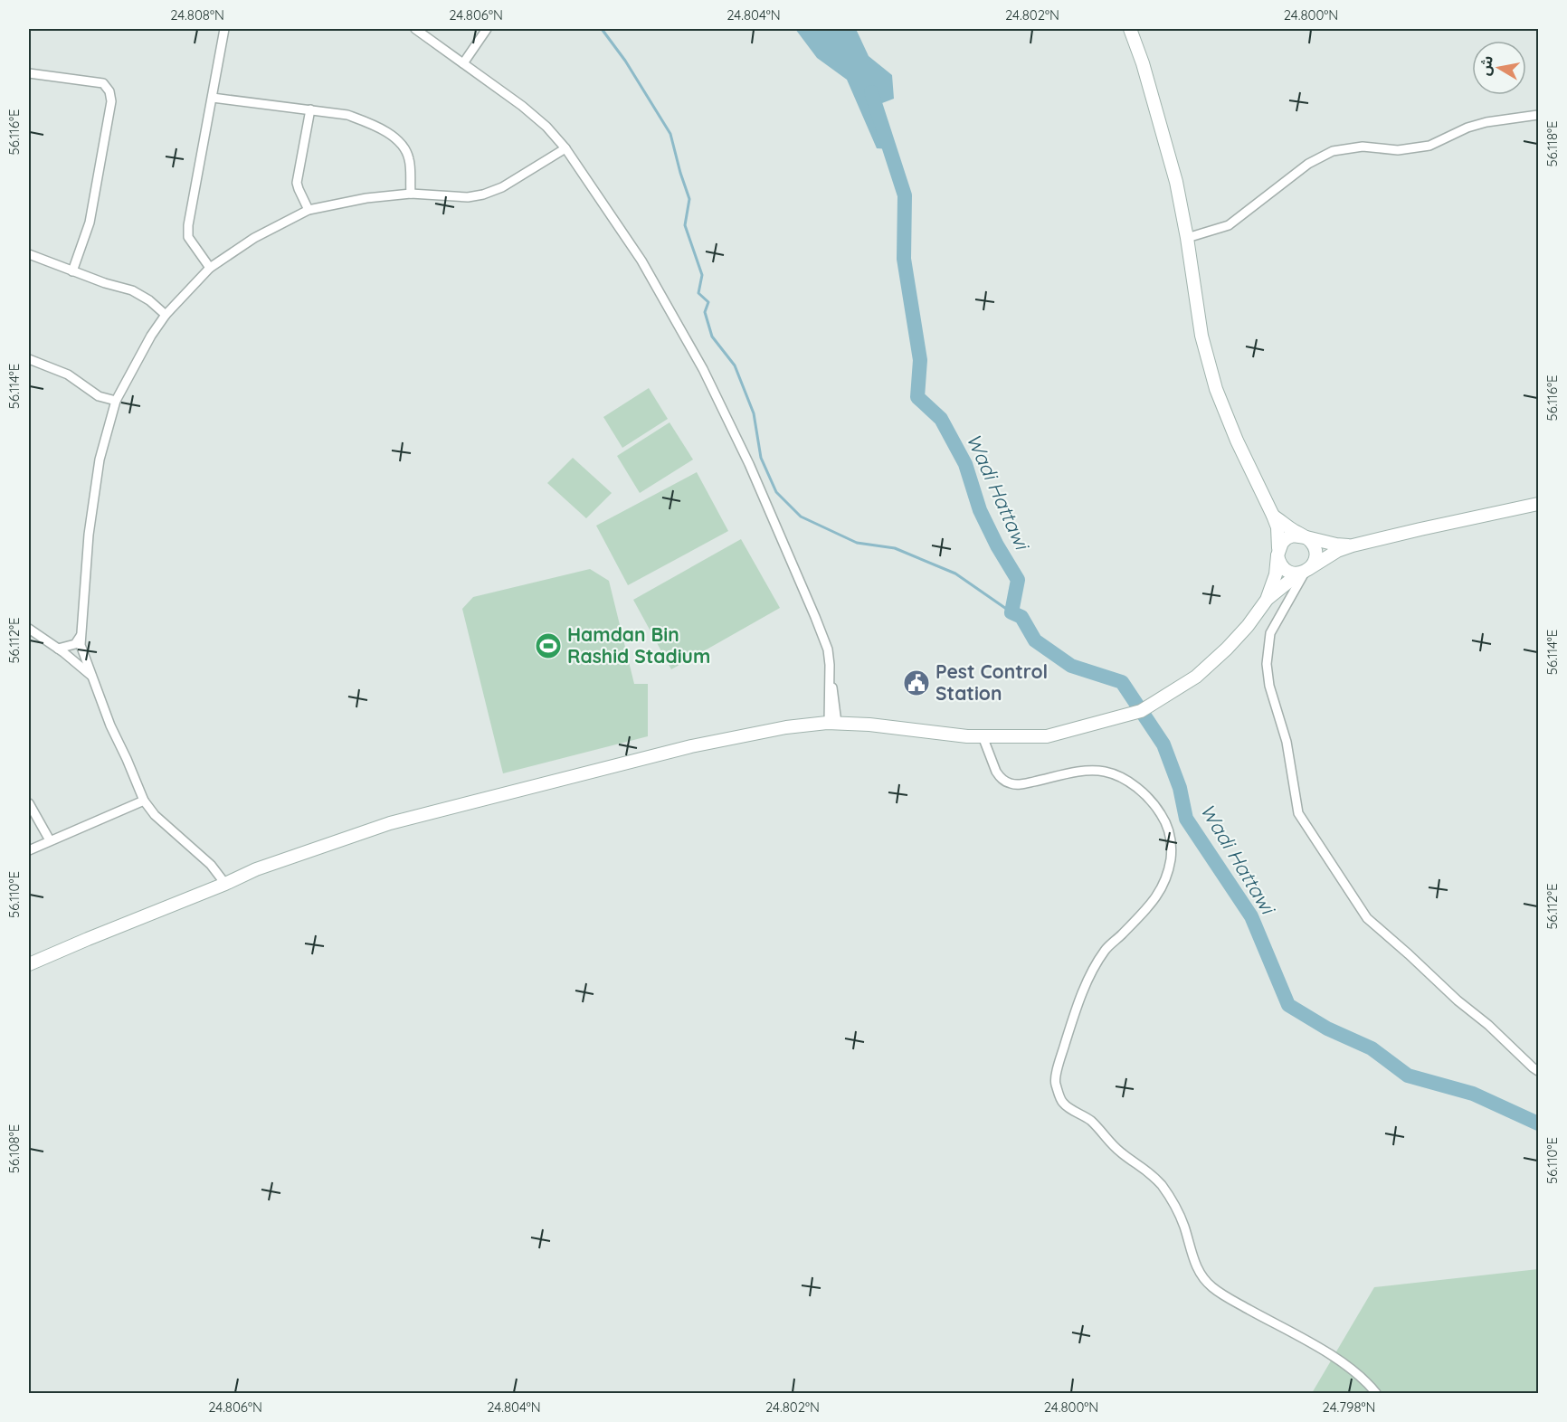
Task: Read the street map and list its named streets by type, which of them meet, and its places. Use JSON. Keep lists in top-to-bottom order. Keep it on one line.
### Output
{"water":["Wadi Hattawi"],"places":{"sports":["Hamdan Bin Rashid Stadium"],"public building":["Pest Control Station"]},"north":"left","coordinates":["24.808°N","24.806°N","24.804°N","24.802°N","24.800°N","56.116°E","56.118°E","56.114°E","56.112°E","56.110°E","56.108°E","24.798°N"]}
